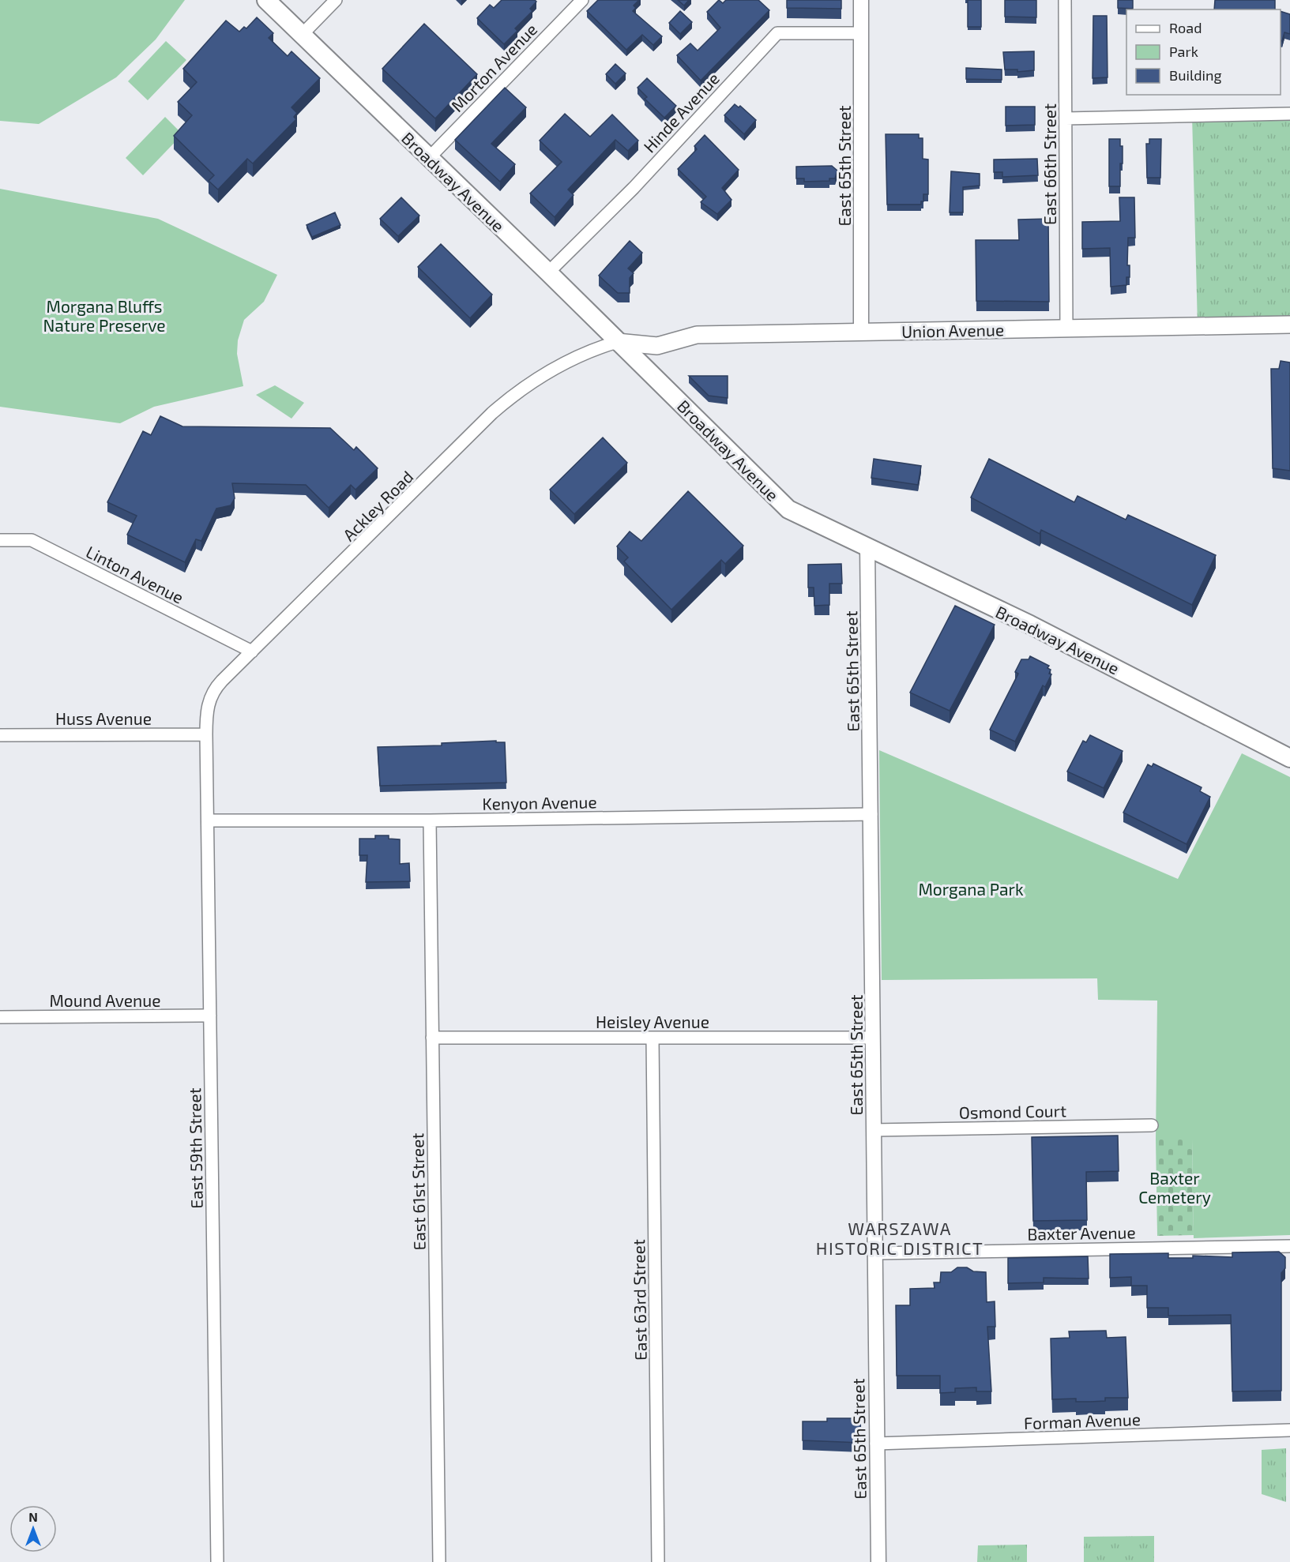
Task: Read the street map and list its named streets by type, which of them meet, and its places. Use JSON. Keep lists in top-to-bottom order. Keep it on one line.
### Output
{"streets":{"main road":["Broadway Avenue","Union Avenue"],"street":["Morton Avenue","Hinde Avenue","East 66th Street","East 65th Street","Ackley Road","Linton Avenue","Huss Avenue","Kenyon Avenue","Mound Avenue","Heisley Avenue","Osmond Court","East 59th Street","East 61st Street","Baxter Avenue","East 63rd Street","Forman Avenue"]},"crossings":[["Morton Avenue","Broadway Avenue"],["Hinde Avenue","East 65th Street"],["Hinde Avenue","Broadway Avenue"],["East 66th Street","Union Avenue"],["East 65th Street","Broadway Avenue"],["East 65th Street","Union Avenue"],["East 65th Street","Kenyon Avenue"],["East 65th Street","Heisley Avenue"],["East 65th Street","Osmond Court"],["East 65th Street","Baxter Avenue"],["East 65th Street","Forman Avenue"],["Broadway Avenue","Union Avenue"],["Broadway Avenue","Ackley Road"],["Union Avenue","Ackley Road"],["Ackley Road","Linton Avenue"],["Ackley Road","Huss Avenue"],["Ackley Road","East 59th Street"],["Huss Avenue","East 59th Street"],["Kenyon Avenue","East 59th Street"],["Kenyon Avenue","East 61st Street"],["Mound Avenue","East 59th Street"],["Heisley Avenue","East 61st Street"],["Heisley Avenue","East 63rd Street"]],"districts":["WARSZAWA HISTORIC DISTRICT"],"parks":["Morgana Bluffs Nature Preserve","Morgana Park","Baxter Cemetery"],"legend":["Road","Park","Building"],"north":"top"}
